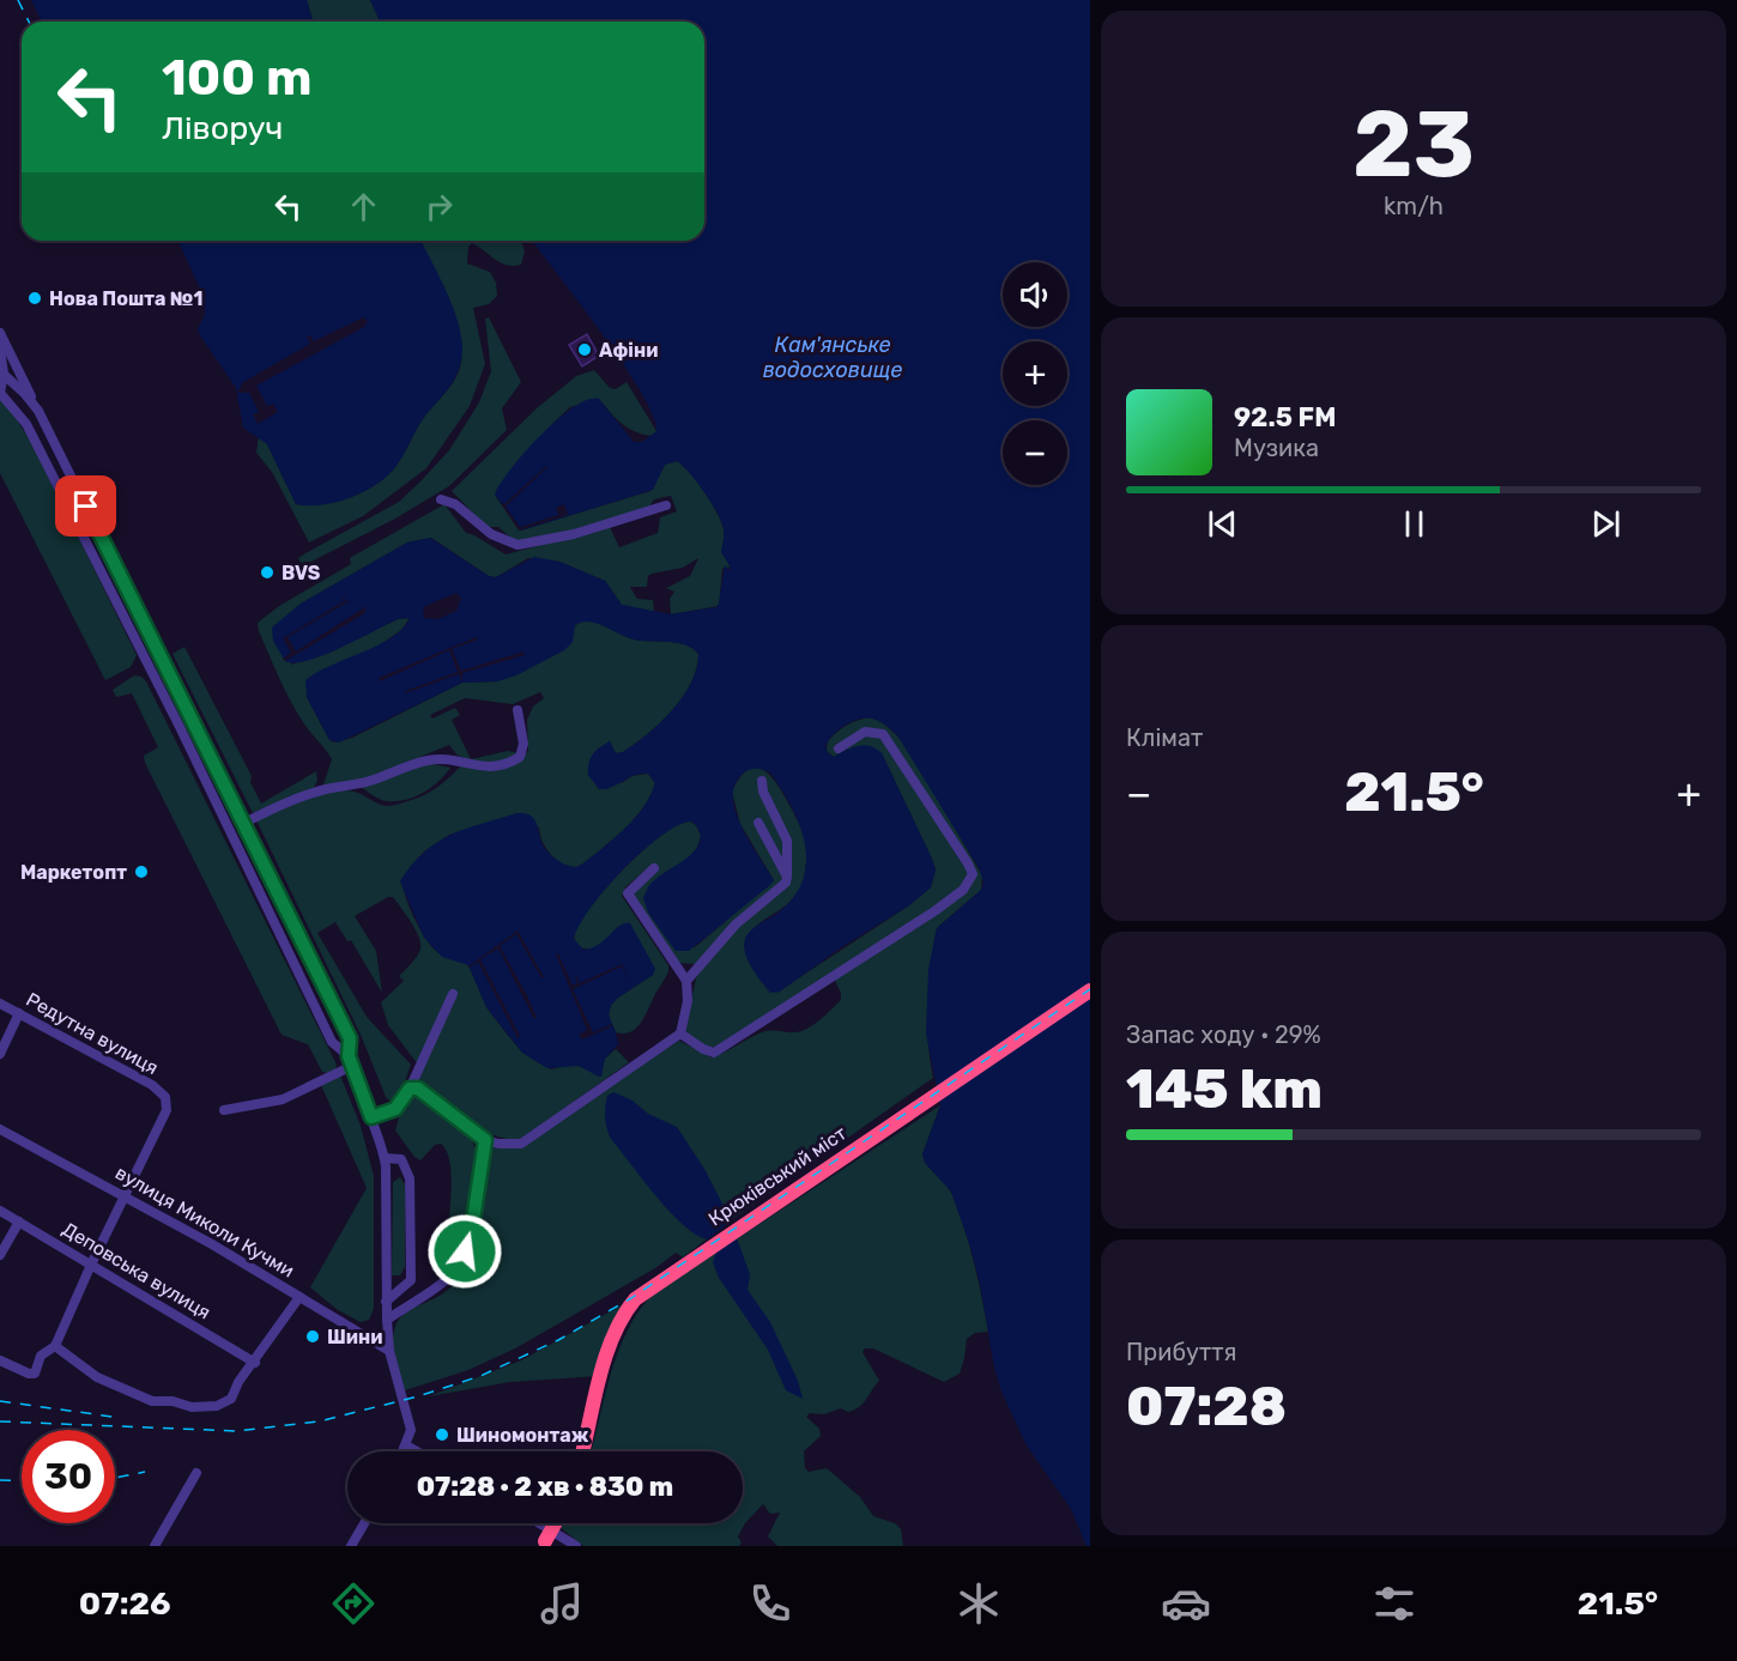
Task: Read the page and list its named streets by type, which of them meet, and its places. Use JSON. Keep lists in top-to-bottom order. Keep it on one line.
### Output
{"streets":{"highway":["Крюківський міст"],"street":["Редутна вулиця","вулиця Миколи Кучми","Деповська вулиця"]},"crossings":[["Редутна вулиця","вулиця Миколи Кучми"]],"water":["Кам'янське водосховище"],"places":["Нова Пошта №1","Афіни","BVS","Маркетопт","Шини","Шиномонтаж"],"page":{"tile":[["23","km/h"],"Клімат",["Запас ходу · 29%","145 km"],["Прибуття","07:28"]],"turn":["100 m","Ліворуч"],"map_buttons":["+","−"],"song":["92.5 FM","Музика"],"heat":["−","21.5°","+"],"limit":"30","trip":"07:28 · 2 хв · 830 m","tabs":["07:26","21.5°"]}}
